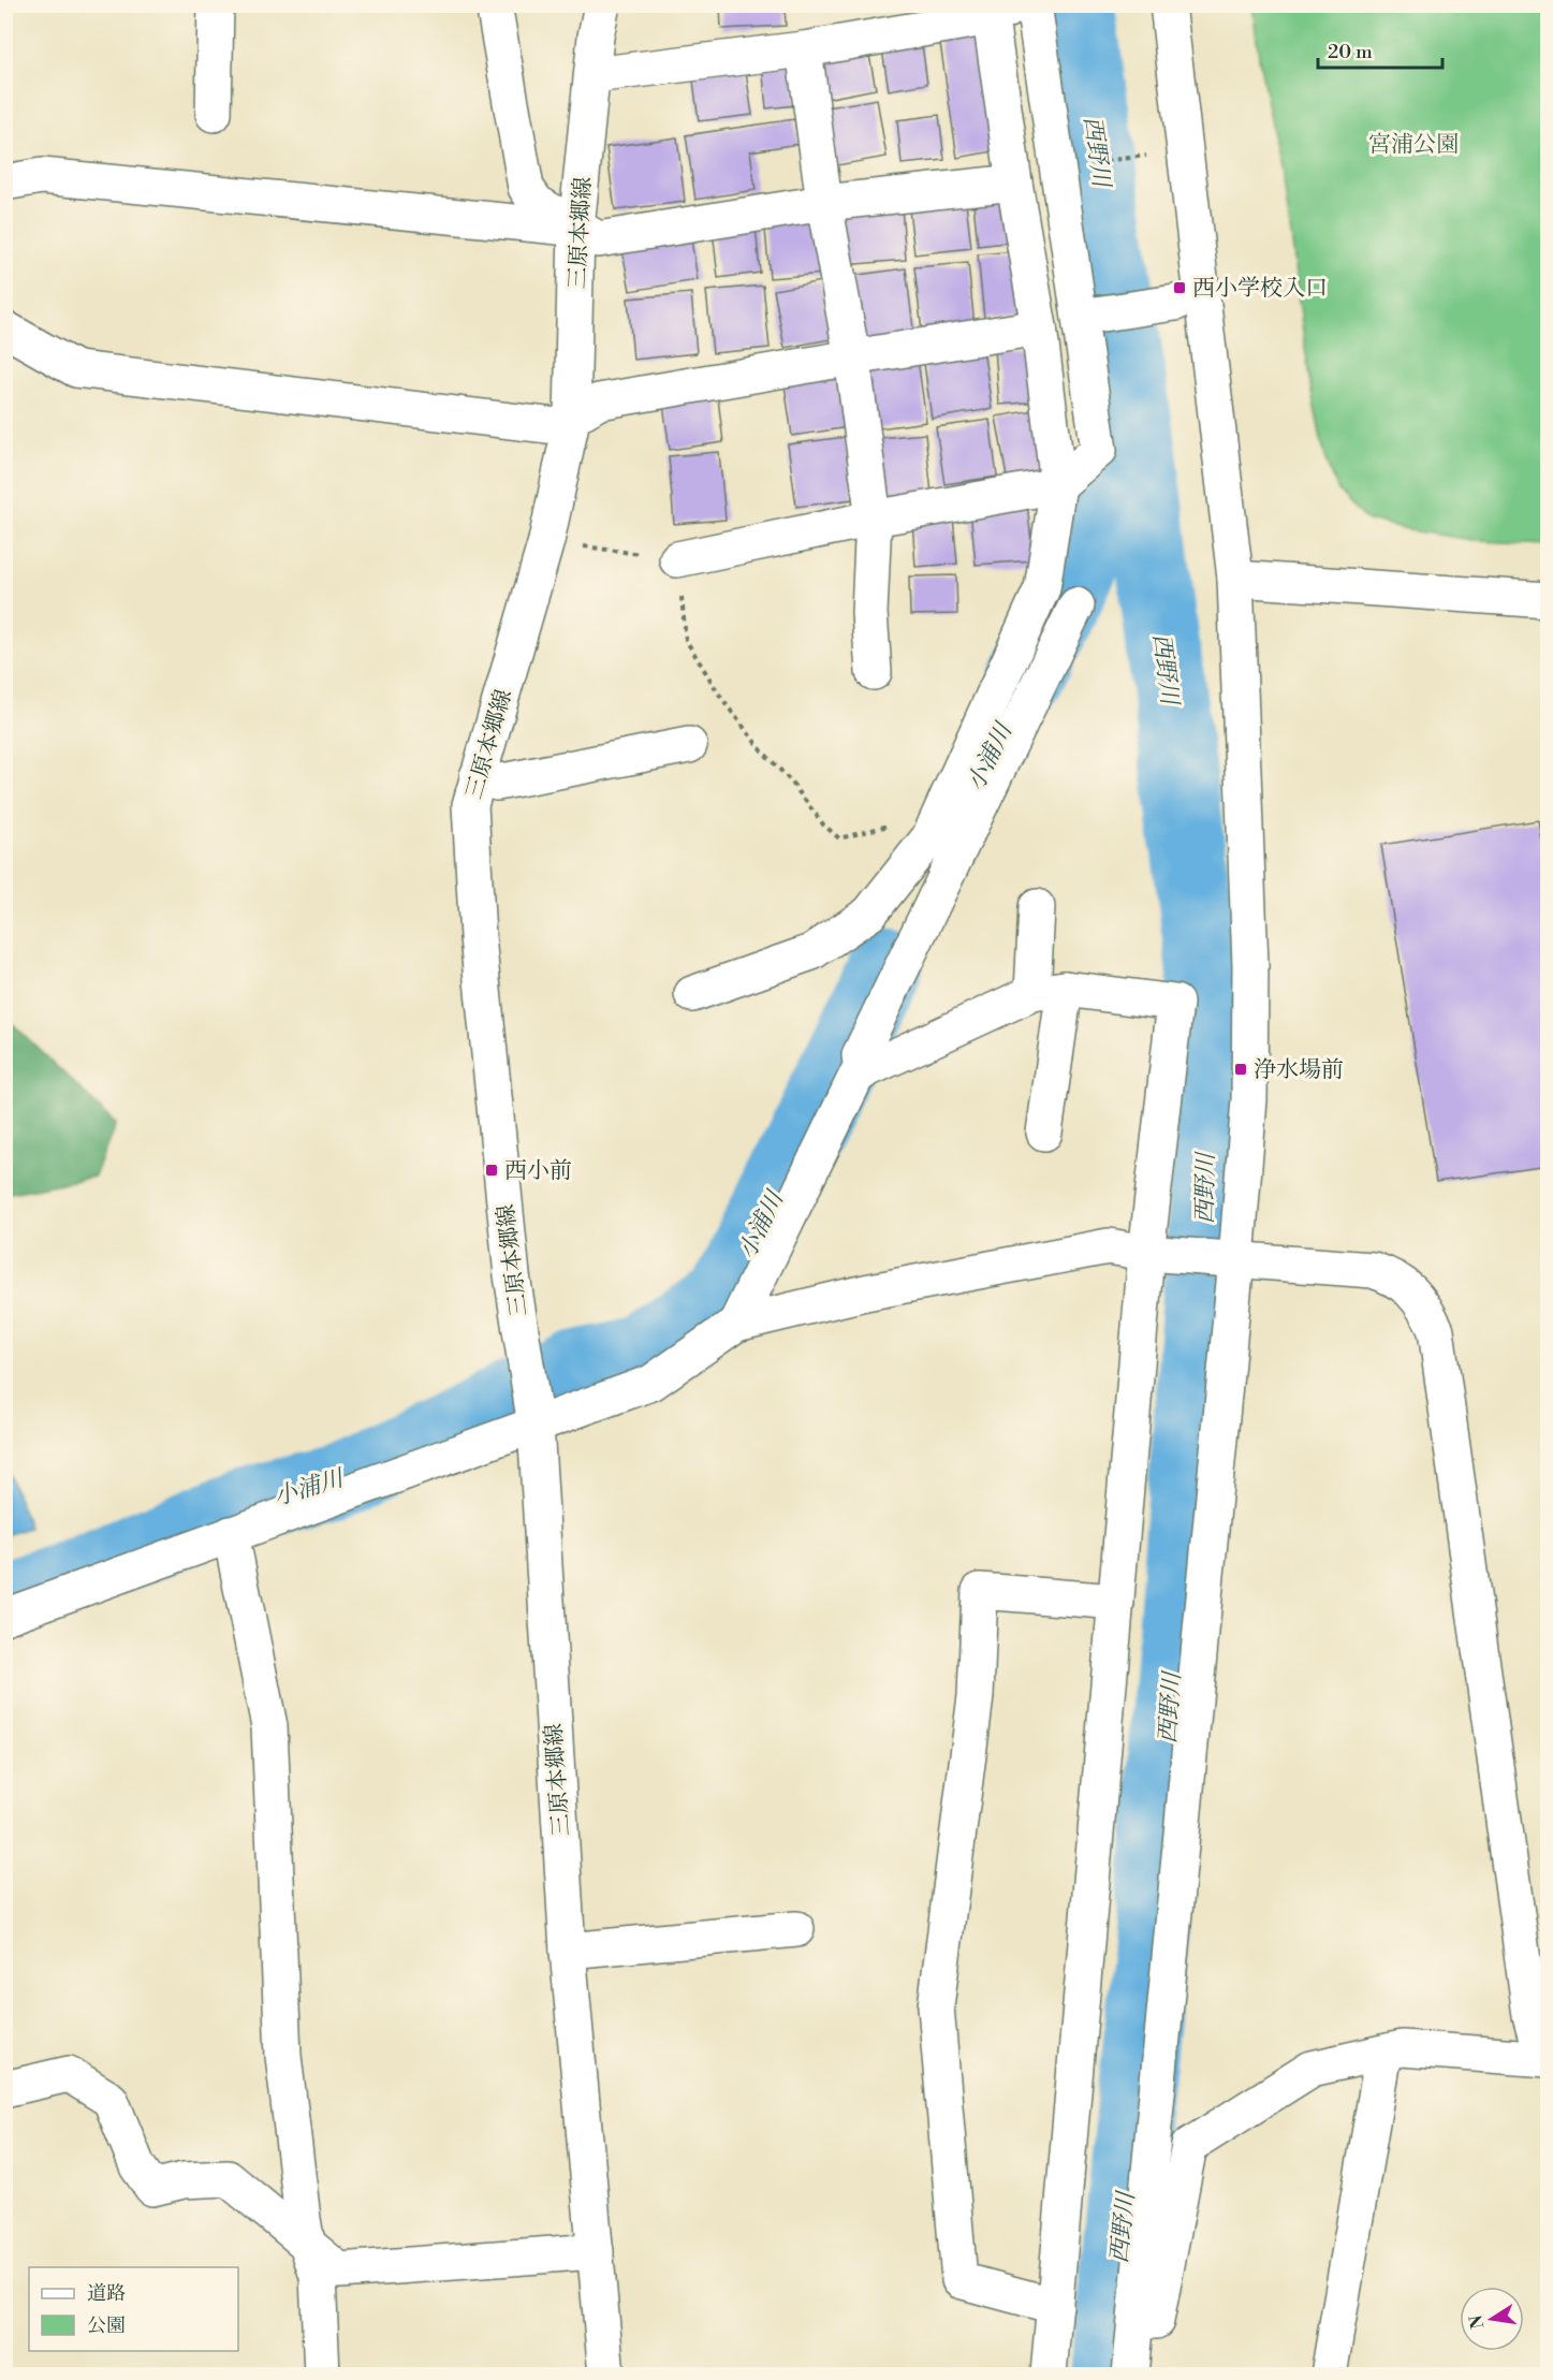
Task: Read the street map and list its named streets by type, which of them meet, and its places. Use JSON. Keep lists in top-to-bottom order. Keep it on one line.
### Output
{"streets":{"street":["三原本郷線"]},"water":["西野川","小浦川"],"parks":["宮浦公園"],"places":{"transit":["西小学校入口","浄水場前","西小前"]},"legend":["道路","公園"],"scale_bar":"20 m","north":"left"}
